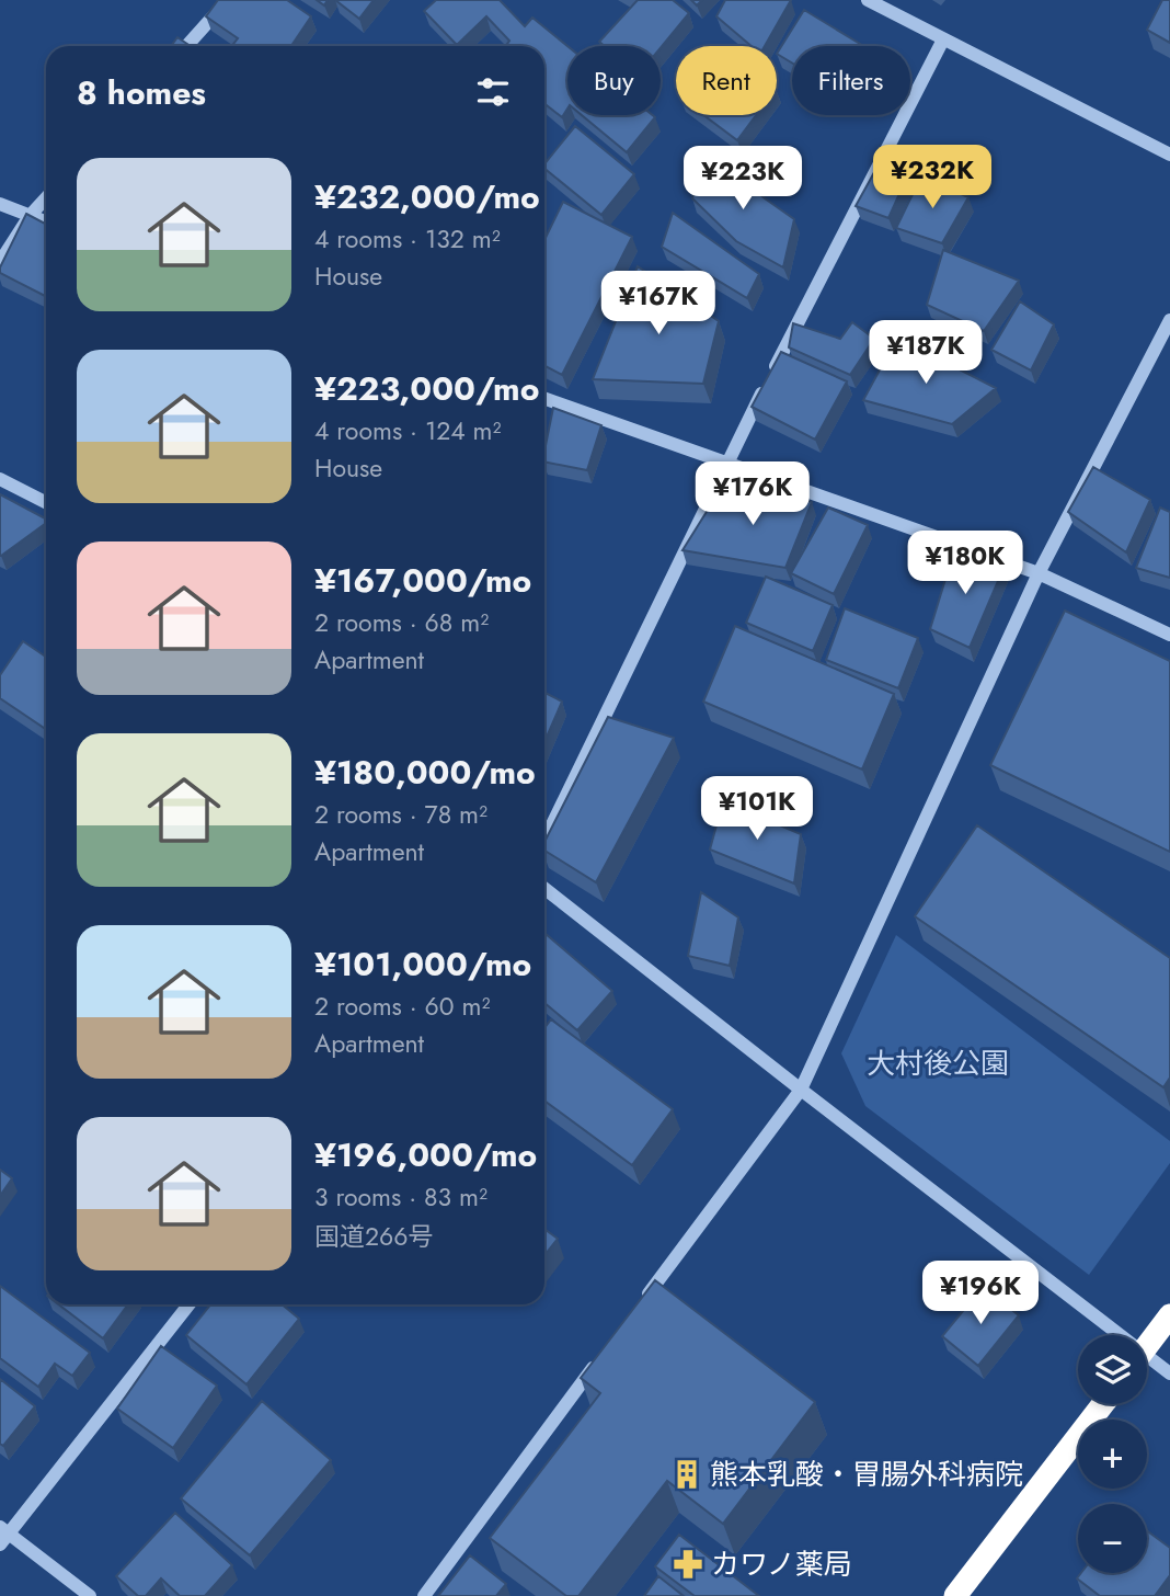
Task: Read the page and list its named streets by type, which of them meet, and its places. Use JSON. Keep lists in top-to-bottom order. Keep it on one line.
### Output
{"parks":["大村後公園"],"places":{"building":["熊本乳酸・胃腸外科病院"],"pharmacy":["カワノ薬局"]},"page":{"chip":["Buy","Rent","Filters"],"heading":"8 homes","list":[{"name":"¥232,000/mo","note":"4 rooms · 132 m² · House"},{"name":"¥223,000/mo","note":"4 rooms · 124 m² · House"},{"name":"¥167,000/mo","note":"2 rooms · 68 m² · Apartment"},{"name":"¥180,000/mo","note":"2 rooms · 78 m² · Apartment"},{"name":"¥101,000/mo","note":"2 rooms · 60 m² · Apartment"},{"name":"¥196,000/mo","note":"3 rooms · 83 m² · 国道266号"}],"price":["¥232K","¥223K","¥167K","¥187K","¥176K","¥180K","¥101K","¥196K"],"map_buttons":["+","−"]}}
